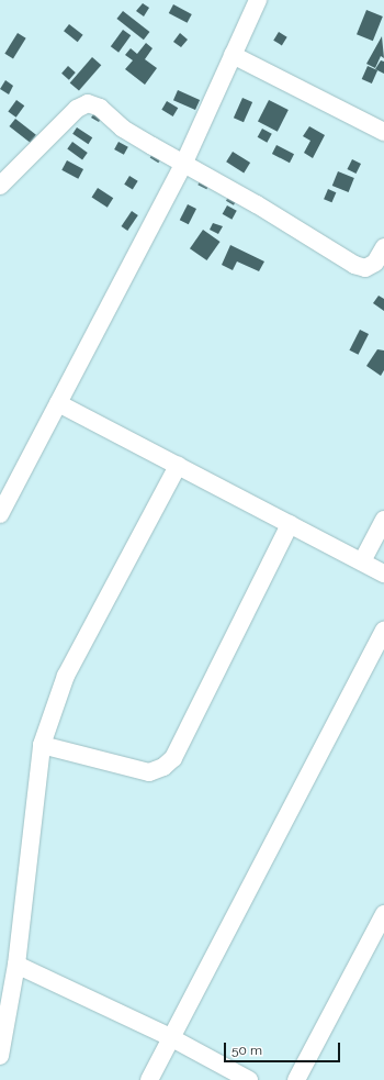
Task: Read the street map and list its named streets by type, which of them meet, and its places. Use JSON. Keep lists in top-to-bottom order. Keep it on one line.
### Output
{"scale_bar":"50 m"}
